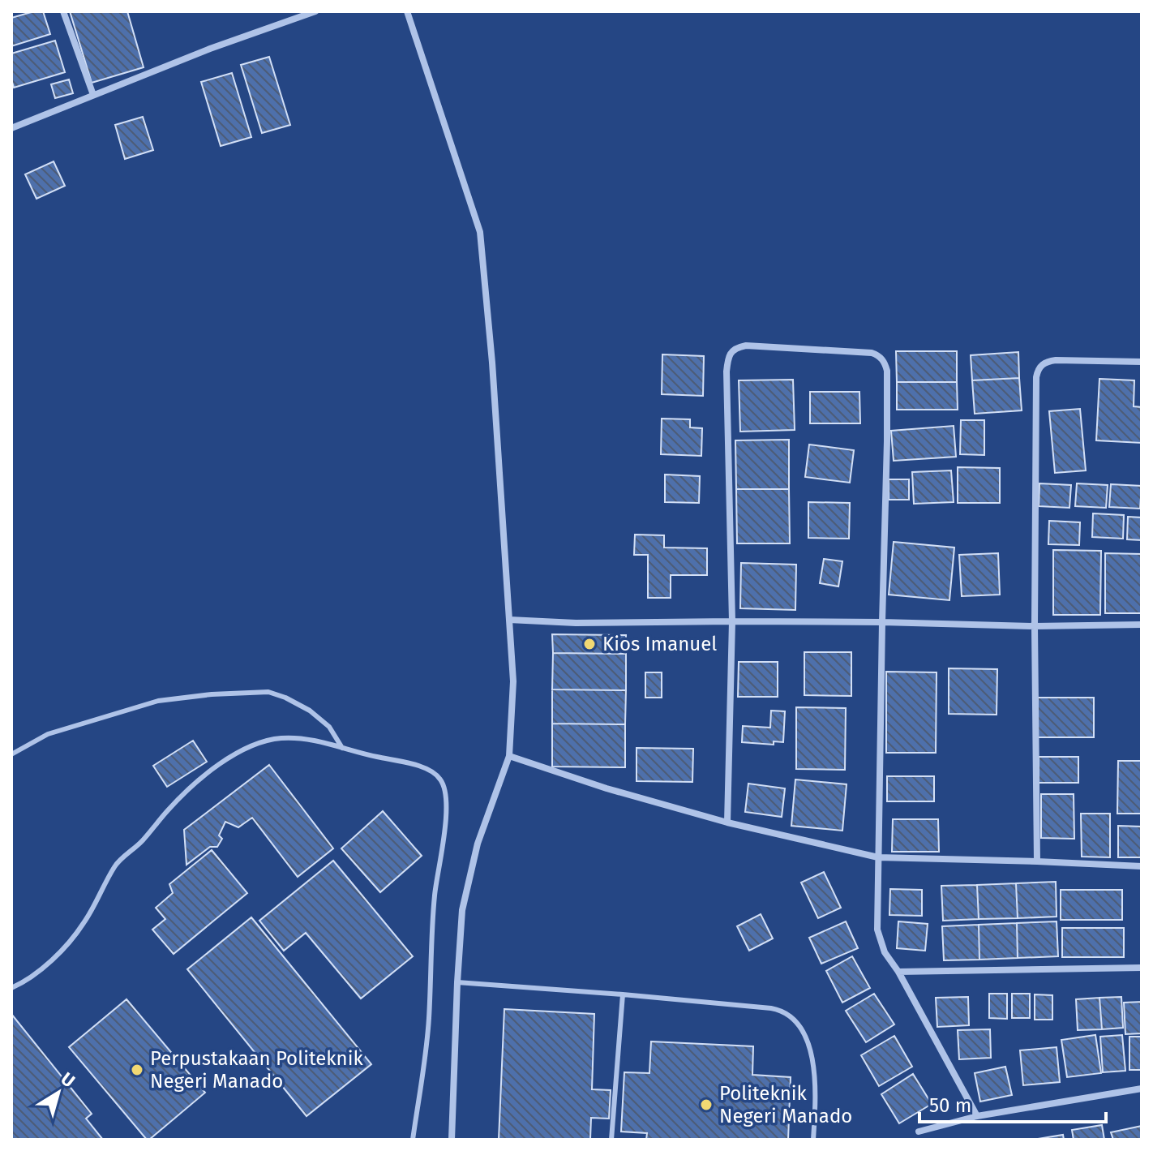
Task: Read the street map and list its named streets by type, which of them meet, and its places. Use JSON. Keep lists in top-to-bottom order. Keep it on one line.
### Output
{"places":["Kios Imanuel","Perpustakaan Politeknik Negeri Manado","Politeknik Negeri Manado"],"scale_bar":"50 m","north":"top right"}
